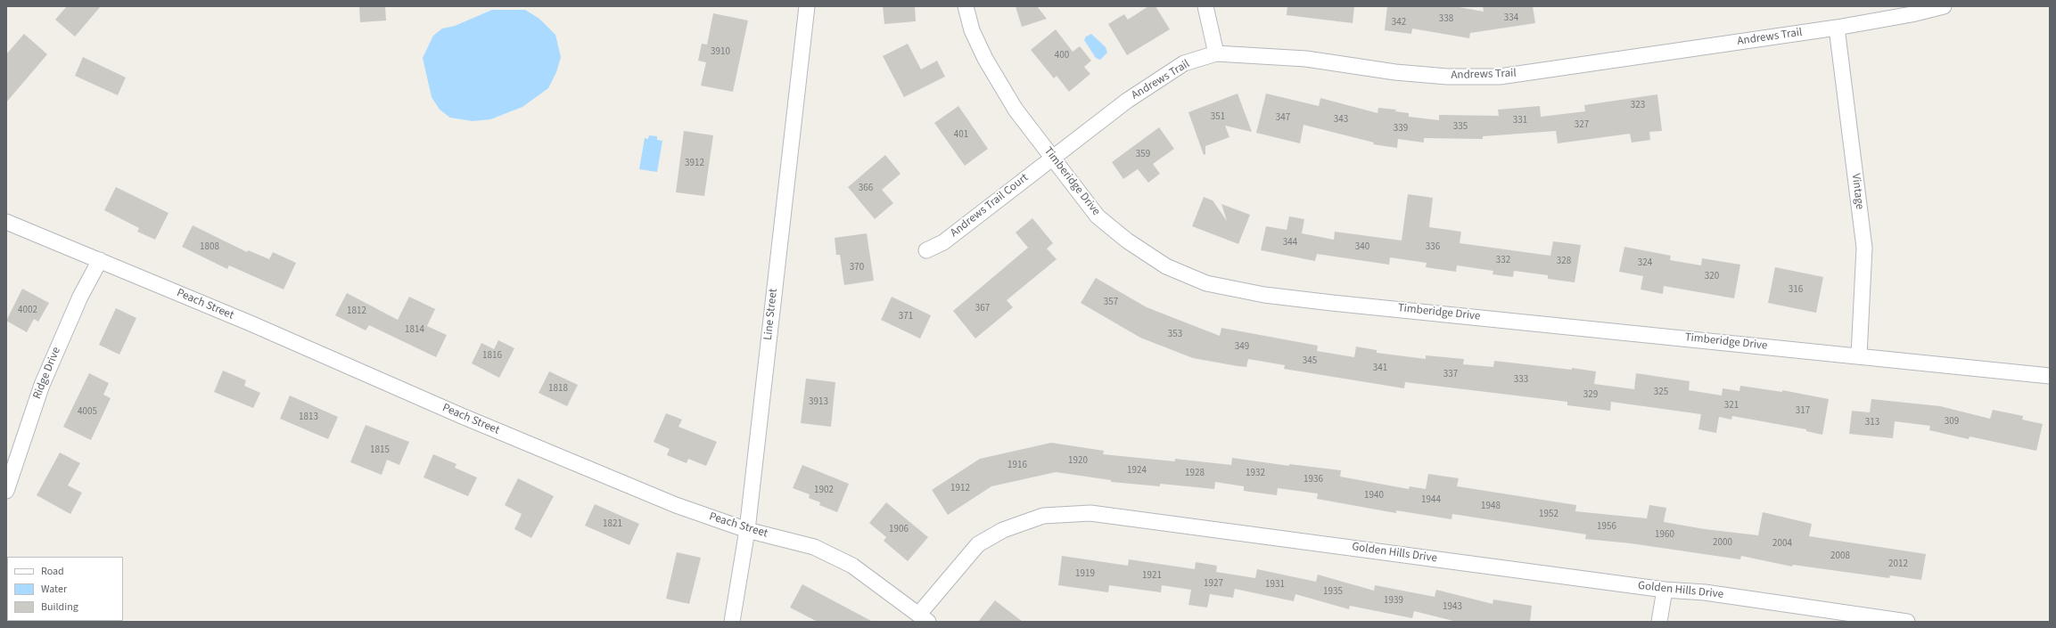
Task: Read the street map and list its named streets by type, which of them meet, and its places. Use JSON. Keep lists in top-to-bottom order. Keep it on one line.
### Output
{"streets":{"street":["Andrews Trail","Timberidge Drive","Vintage","Andrews Trail Court","Peach Street","Line Street","Ridge Drive","Golden Hills Drive"]},"crossings":[["Andrews Trail","Timberidge Drive"],["Andrews Trail","Vintage"],["Andrews Trail","Andrews Trail Court"],["Timberidge Drive","Vintage"],["Timberidge Drive","Andrews Trail Court"],["Peach Street","Line Street"],["Peach Street","Ridge Drive"],["Peach Street","Golden Hills Drive"]],"house_numbers":["334","338","342","3910","400","323","351","347","343","331","327","335","339","401","359","3912","366","344","1808","340","336","332","328","324","370","320","316","357","367","4002","1812","371","1814","353","349","1816","345","341","337","333","1818","325","329","3913","321","317","4005","1813","309","313","1815","1920","1916","1924","1928","1932","1936","1912","1902","1940","1944","1948","1952","1821","1956","1906","1960","2000","2004","2008","2012","1919","1921","1927","1931","1935","1939","1943"],"legend":["Road","Water","Building"]}
